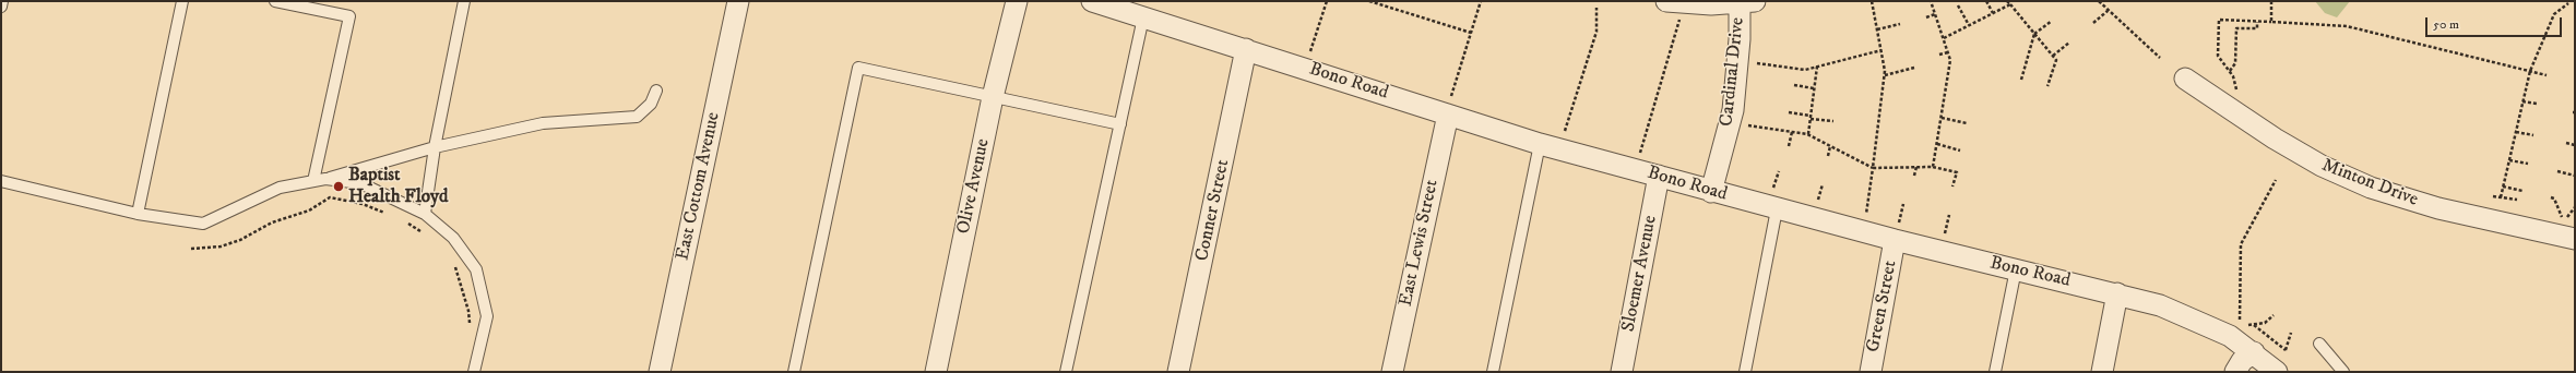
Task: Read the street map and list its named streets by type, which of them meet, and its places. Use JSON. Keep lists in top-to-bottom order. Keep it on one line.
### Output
{"streets":{"street":["Cardinal Drive","Bono Road","Minton Drive","East Cottom Avenue","Olive Avenue","Conner Street","East Lewis Street","Sloemer Avenue","Green Street"]},"crossings":[["Cardinal Drive","Bono Road"],["Bono Road","Conner Street"],["Bono Road","East Lewis Street"],["Bono Road","Sloemer Avenue"],["Bono Road","Green Street"]],"places":["Baptist Health Floyd"],"scale_bar":"50 m"}
